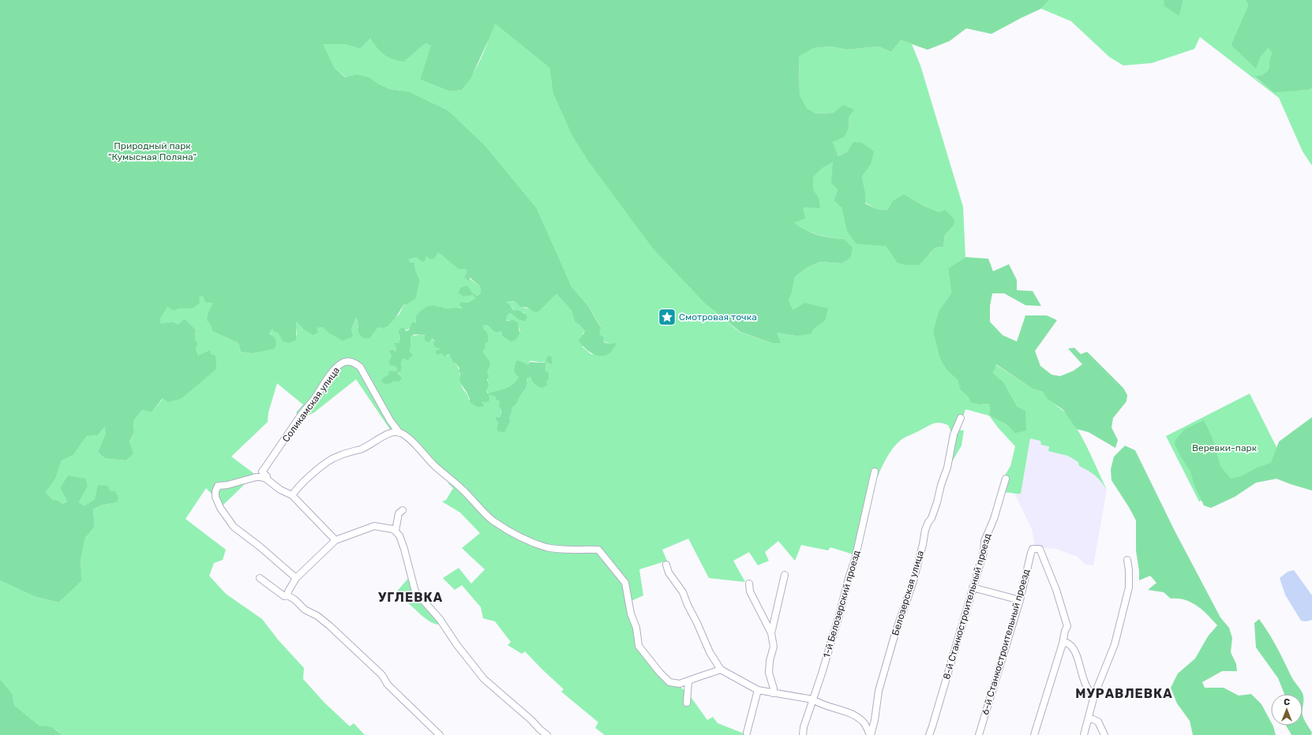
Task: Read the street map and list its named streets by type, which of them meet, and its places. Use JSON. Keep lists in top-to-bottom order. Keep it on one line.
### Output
{"streets":{"street":["Соликамская улица","Белозерская улица","1-й Белозерский проезд","8-й Станкостроительный проезд","6-й Станкостроительный проезд"]},"districts":["УГЛЕВКА","МУРАВЛЕВКА"],"parks":["Природный парк \"Кумысная Поляна\"","Веревки-парк"],"places":{"place":["Смотровая точка"]},"north":"top"}
